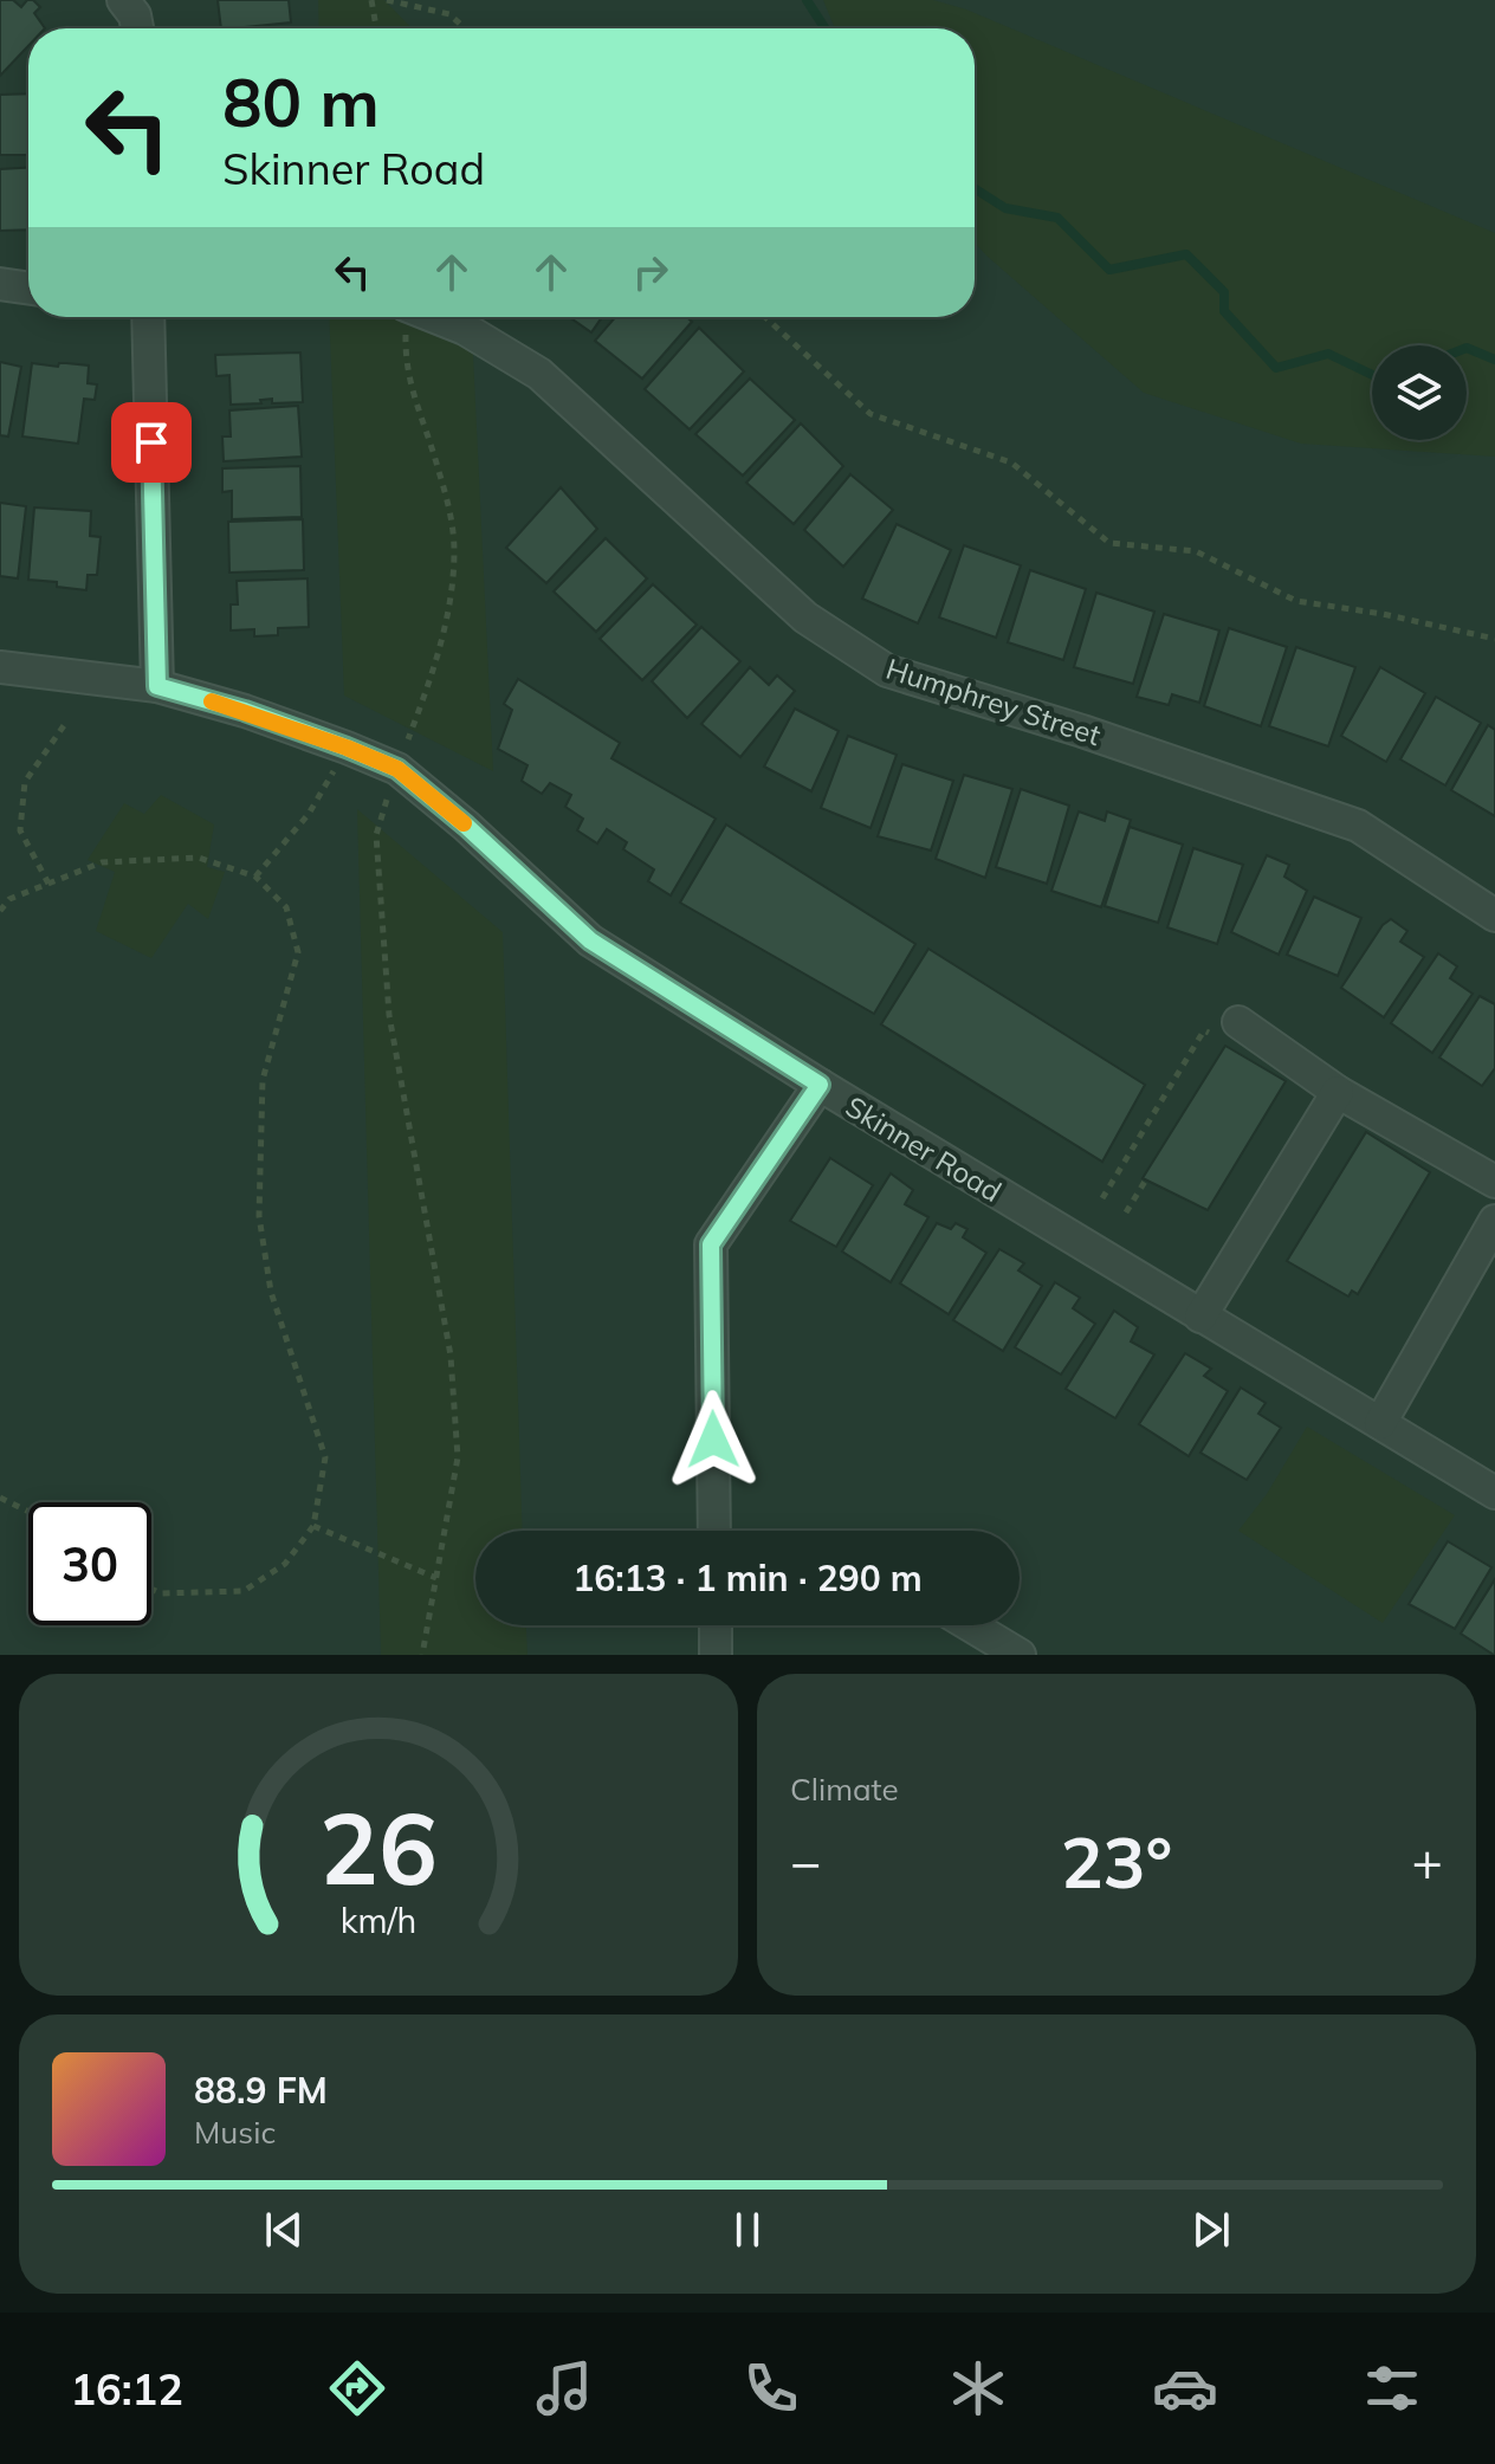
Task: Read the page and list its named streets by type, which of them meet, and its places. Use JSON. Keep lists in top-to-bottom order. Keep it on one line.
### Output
{"streets":{"street":["Humphrey Street","Skinner Road"]},"page":{"turn":["80 m","Skinner Road"],"limit":"30","trip":"16:13 · 1 min · 290 m","tile":"Climate","heat":["−","23°","+"],"song":["88.9 FM","Music"],"tabs":"16:12","gauge":["26","km/h"]}}
